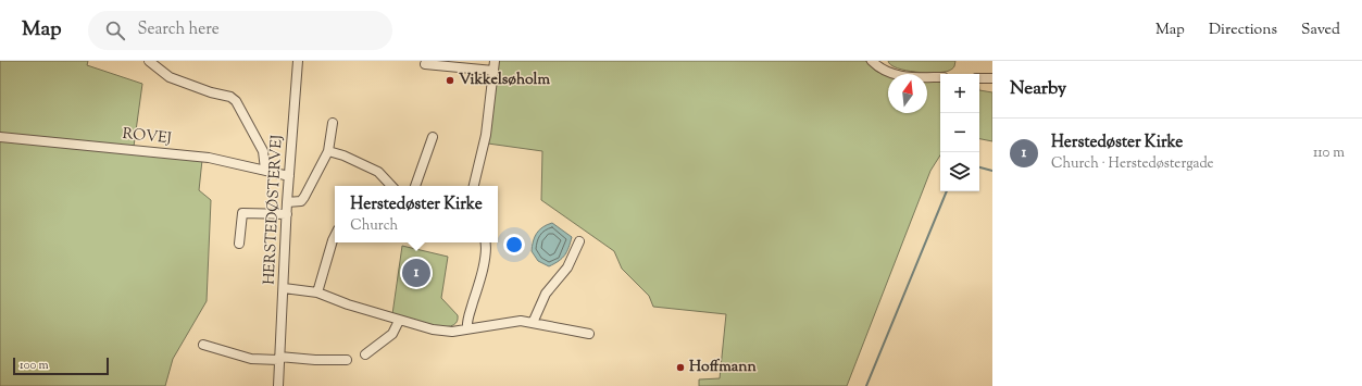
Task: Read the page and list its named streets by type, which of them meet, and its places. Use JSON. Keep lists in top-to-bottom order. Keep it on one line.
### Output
{"streets":{"street":["ROVEJ","HERSTEDØSTERVEJ"]},"crossings":[["ROVEJ","HERSTEDØSTERVEJ"]],"places":["Vikkelsøholm","Hoffmann"],"scale_bar":"100 m","north":"top","page":{"header":"Map","search":"Search here","nav":["Map","Directions","Saved"],"heading":"Nearby","map_buttons":["+","−"],"list":[{"mark":"1","name":"Herstedøster Kirke","note":"Church · Herstedøstergade","value":"110 m"}],"popup":["Herstedøster Kirke","Church"],"pins":"1","scale":"100 m"}}
